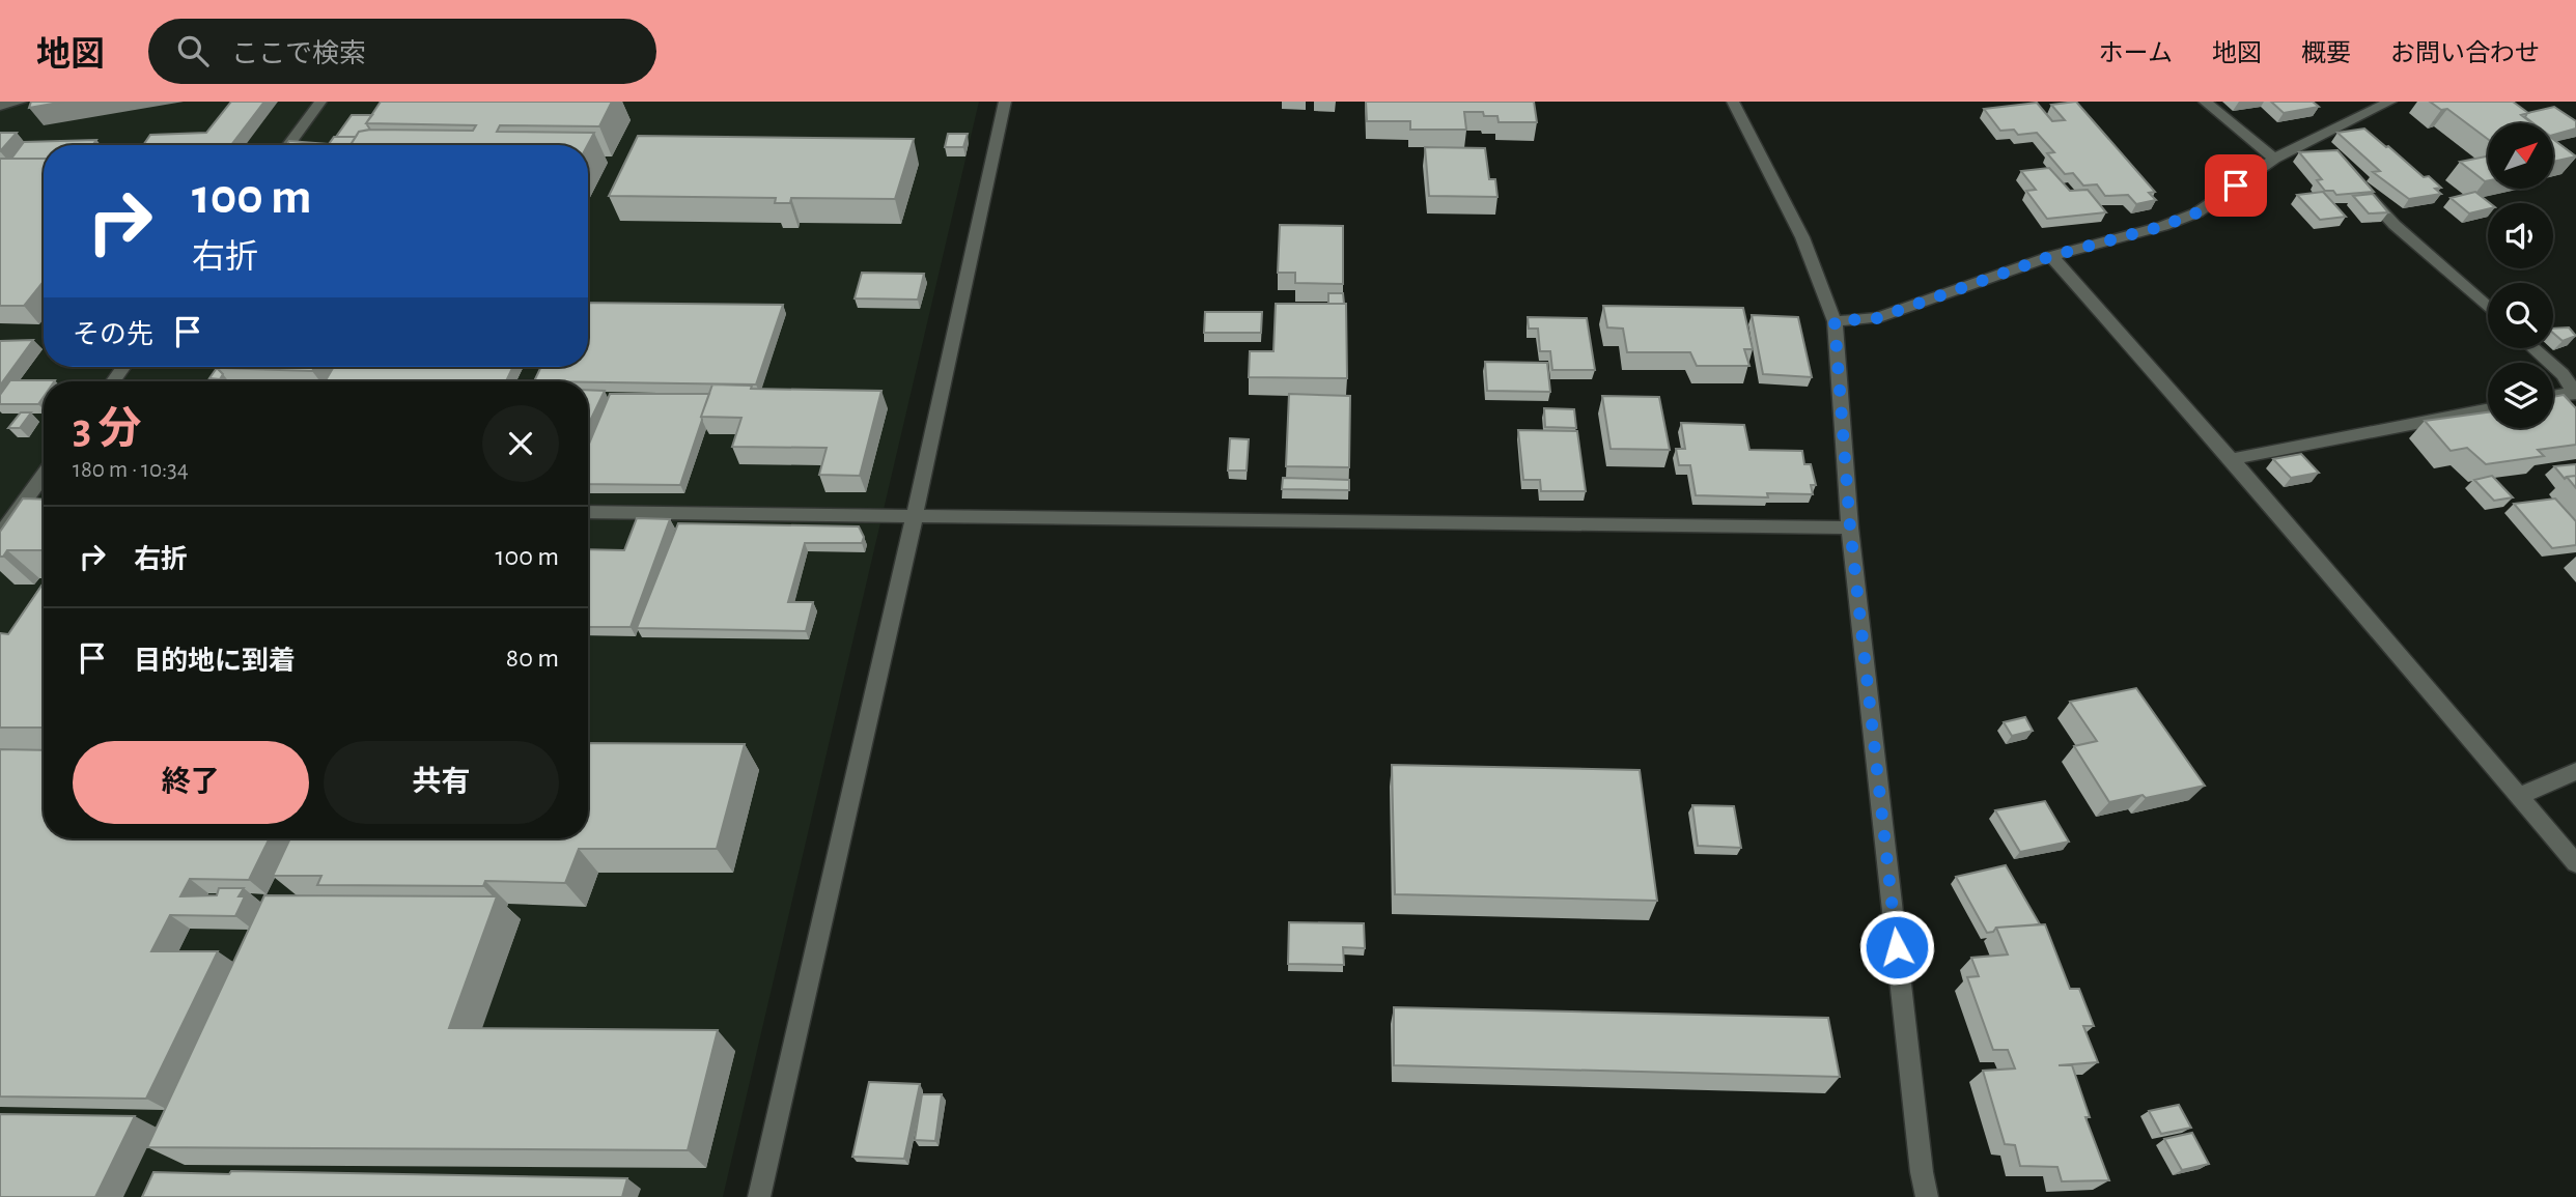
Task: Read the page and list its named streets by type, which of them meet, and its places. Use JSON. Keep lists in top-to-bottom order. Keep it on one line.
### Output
{"north":"top right","page":{"header":"地図","search":"ここで検索","nav":["ホーム","地図","概要","お問い合わせ"],"turn":["100 m","右折"],"then":"その先","heading":["3 分","180 m · 10:34"],"list":[{"name":"右折","value":"100 m"},{"name":"目的地に到着","value":"80 m"}],"buttons":["終了","共有"]}}
